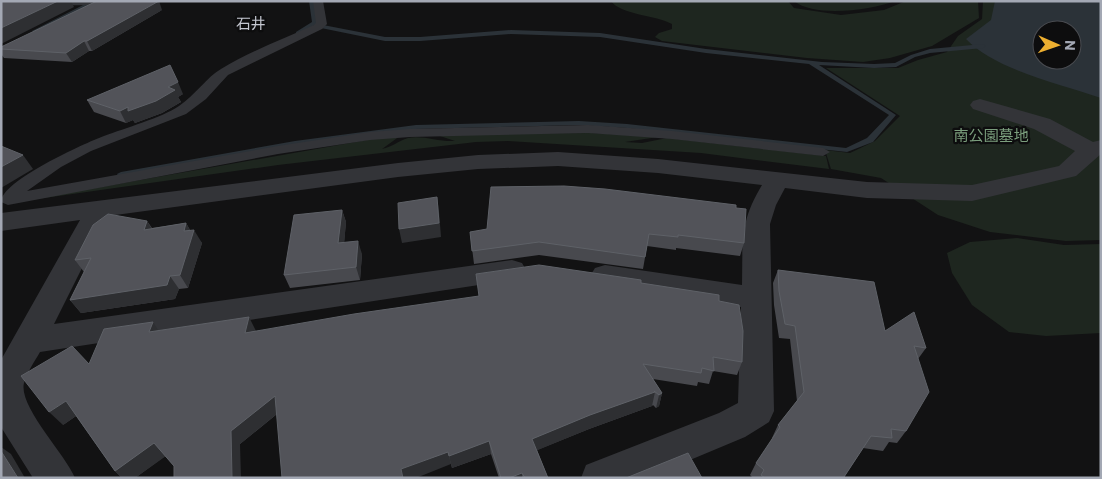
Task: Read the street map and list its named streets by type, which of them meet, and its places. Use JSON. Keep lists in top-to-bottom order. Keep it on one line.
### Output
{"districts":["石井"],"parks":["南公園墓地"],"north":"right"}
